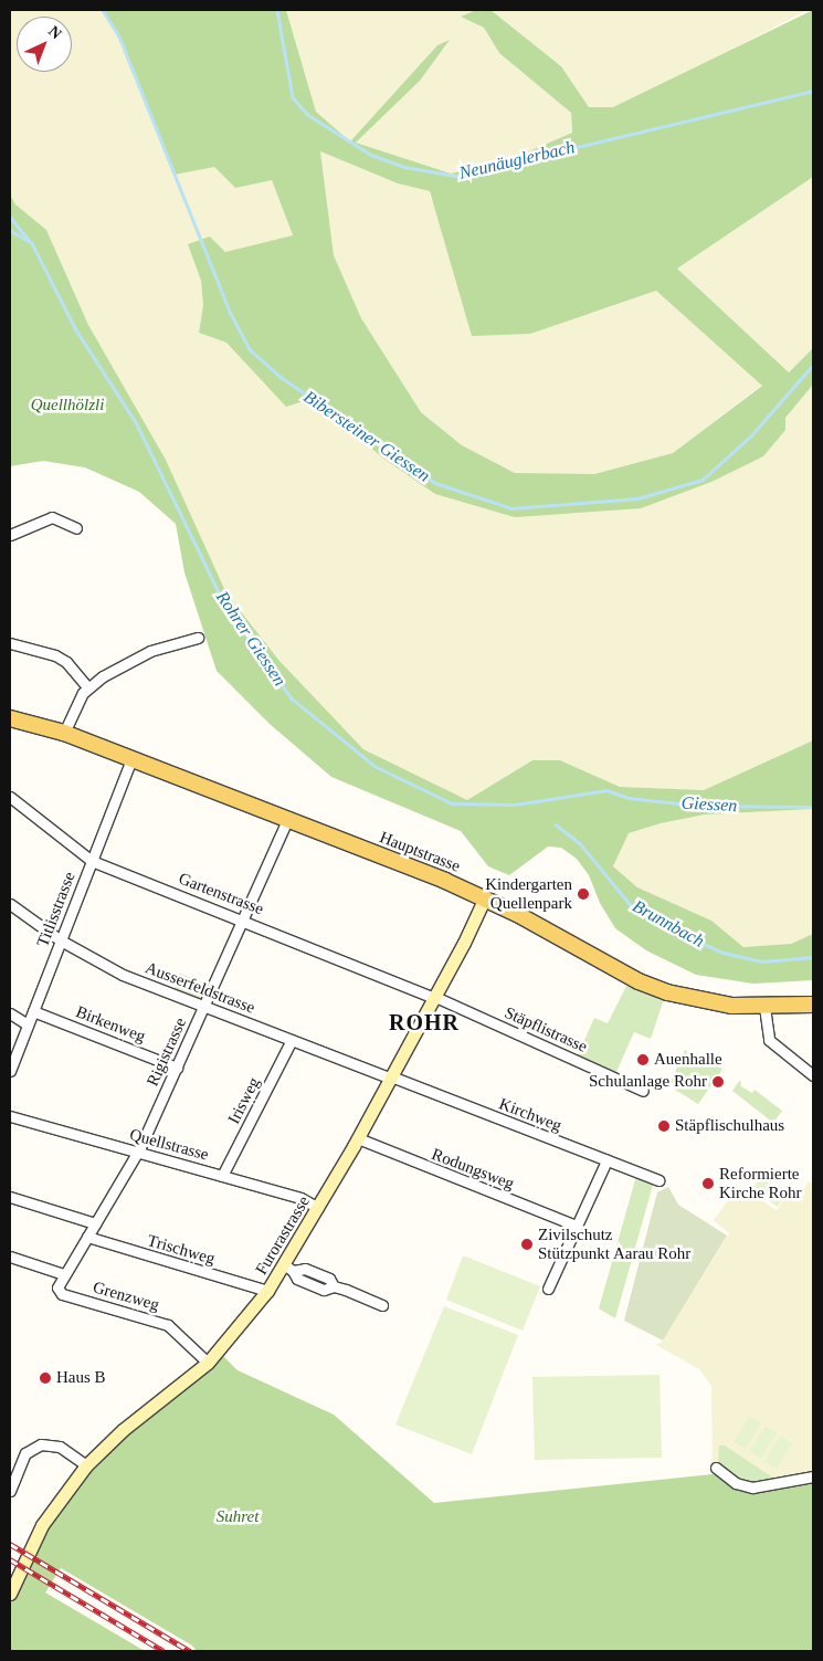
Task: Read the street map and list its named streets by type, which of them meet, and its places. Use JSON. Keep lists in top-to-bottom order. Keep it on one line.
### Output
{"streets":{"main road":["Hauptstrasse","Furorastrasse"],"street":["Gartenstrasse","Titlisstrasse","Ausserfeldstrasse","Birkenweg","Stäpflistrasse","Rigistrasse","Irisweg","Kirchweg","Quellstrasse","Rodungsweg","Trischweg","Grenzweg"]},"crossings":[["Hauptstrasse","Titlisstrasse"],["Hauptstrasse","Rigistrasse"],["Hauptstrasse","Furorastrasse"],["Gartenstrasse","Titlisstrasse"],["Gartenstrasse","Stäpflistrasse"],["Gartenstrasse","Rigistrasse"],["Gartenstrasse","Furorastrasse"],["Titlisstrasse","Ausserfeldstrasse"],["Titlisstrasse","Birkenweg"],["Ausserfeldstrasse","Rigistrasse"],["Ausserfeldstrasse","Irisweg"],["Ausserfeldstrasse","Kirchweg"],["Ausserfeldstrasse","Furorastrasse"],["Birkenweg","Rigistrasse"],["Stäpflistrasse","Furorastrasse"],["Rigistrasse","Quellstrasse"],["Rigistrasse","Trischweg"],["Rigistrasse","Grenzweg"],["Irisweg","Quellstrasse"],["Kirchweg","Furorastrasse"],["Quellstrasse","Furorastrasse"],["Rodungsweg","Furorastrasse"],["Furorastrasse","Trischweg"],["Furorastrasse","Grenzweg"]],"districts":["ROHR"],"water":["Neunäuglerbach","Bibersteiner Giessen","Rohrer Giessen","Giessen","Brunnbach"],"parks":["Quellhölzli","Suhret"],"places":["Kindergarten Quellenpark","Auenhalle","Schulanlage Rohr","Stäpflischulhaus","Reformierte Kirche Rohr","Zivilschutz Stützpunkt Aarau Rohr","Haus B"],"north":"top right"}
